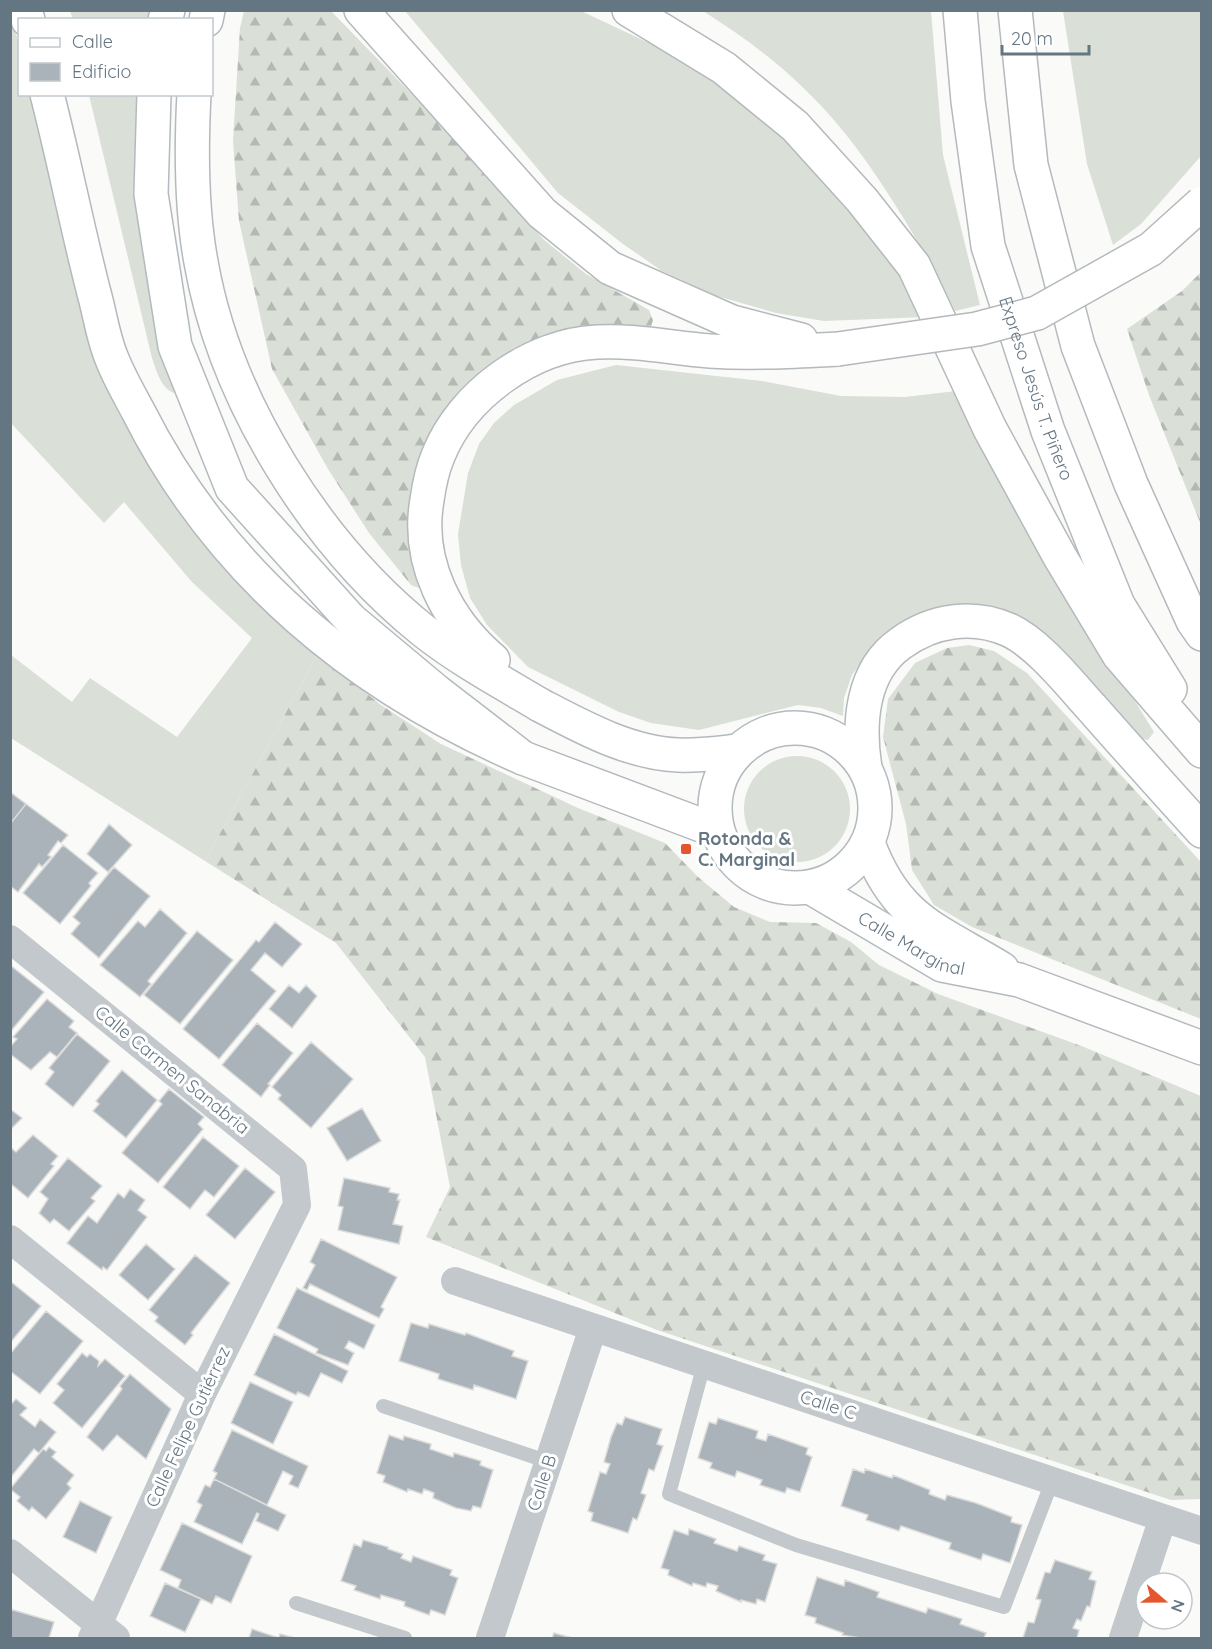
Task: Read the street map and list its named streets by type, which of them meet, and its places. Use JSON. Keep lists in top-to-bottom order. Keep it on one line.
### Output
{"streets":{"main road":["Expreso Jesús T. Piñero","Calle Marginal"],"street":["Calle Carmen Sanabria","Calle C","Calle Felipe Gutiérrez","Calle B"]},"crossings":[["Calle Carmen Sanabria","Calle Felipe Gutiérrez"],["Calle C","Calle B"]],"places":{"transit":["Rotonda & C. Marginal"]},"legend":["Calle","Edificio"],"scale_bar":"20 m","north":"right"}
